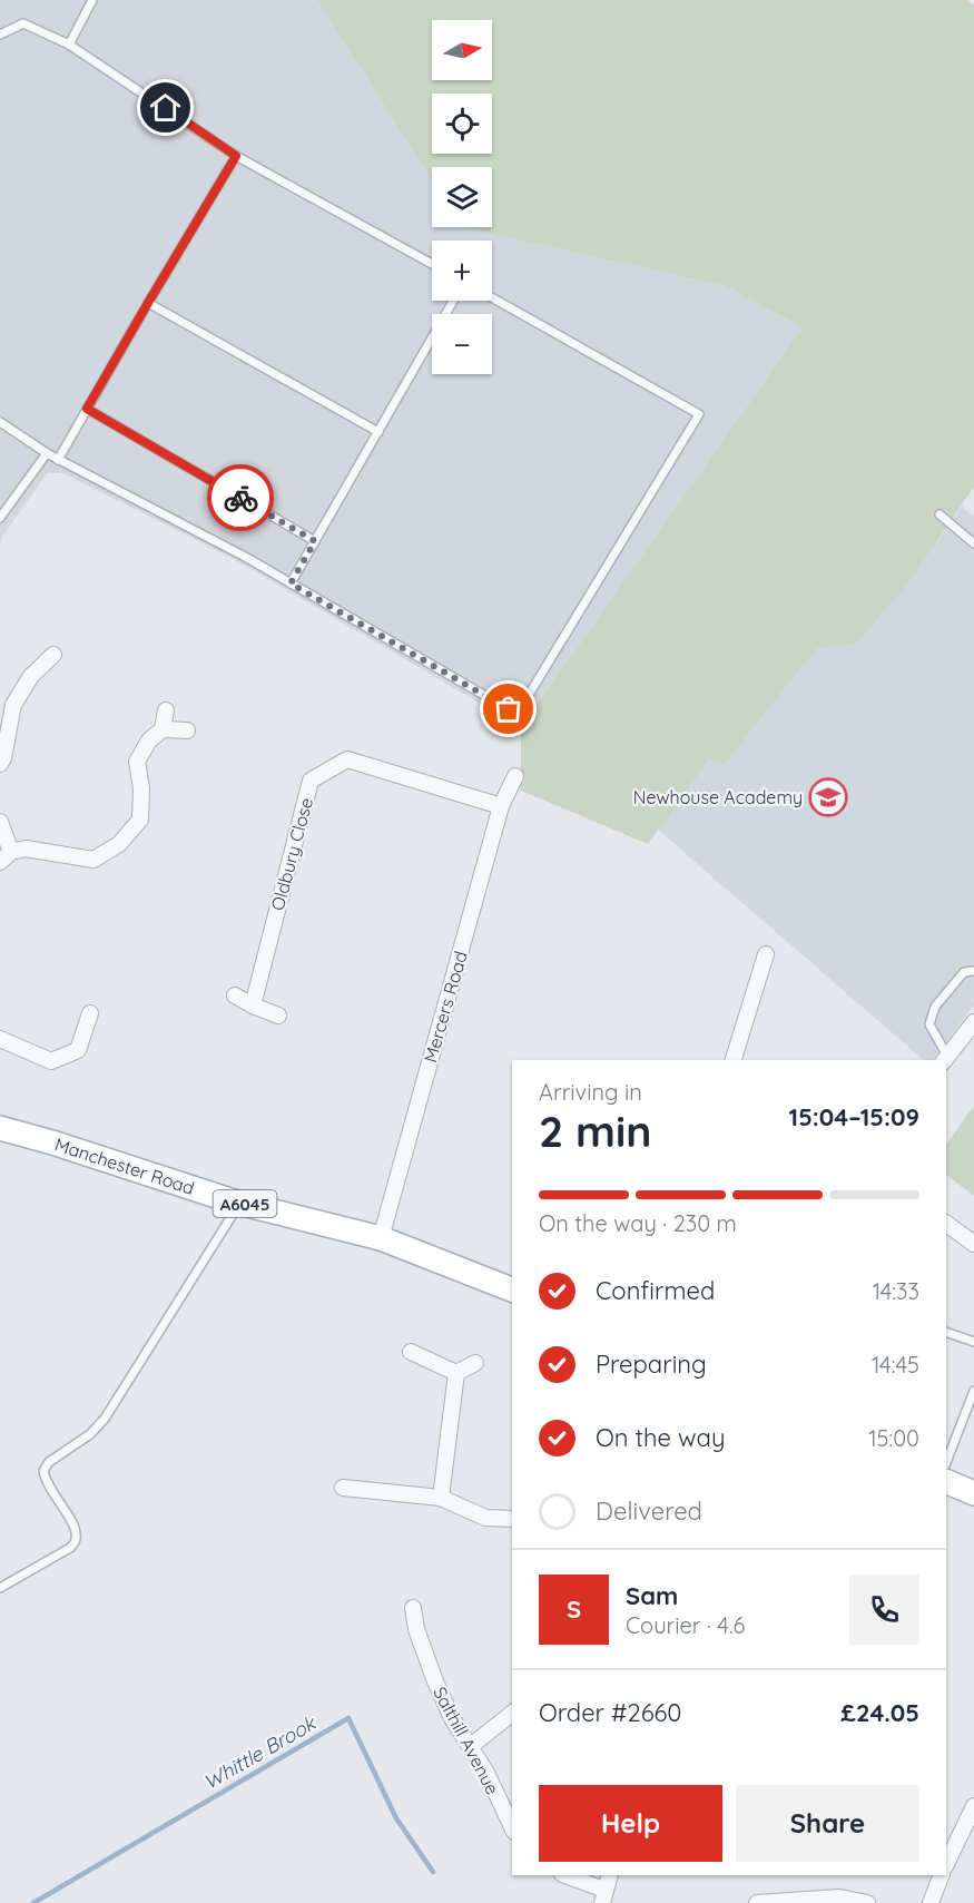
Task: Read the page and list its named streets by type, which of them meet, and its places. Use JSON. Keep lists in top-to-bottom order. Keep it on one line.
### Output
{"streets":{"main road":["Manchester Road","A6045"],"street":["Oldbury Close","Mercers Road","Salthill Avenue"]},"crossings":[["Oldbury Close","Mercers Road"],["Mercers Road","Manchester Road"]],"water":["Whittle Brook"],"places":{"school or university":["Newhouse Academy"]},"north":"right","page":{"map_buttons":["+","−"],"heading":["2 min","Arriving in","15:04–15:09"],"panel":["Sam","Courier · 4.6","Order #2660","£24.05"],"bar":"On the way · 230 m","list":[["Confirmed","14:33"],["Preparing","14:45"],["On the way","15:00"],"Delivered"],"round":"S","buttons":["Help","Share"]}}
